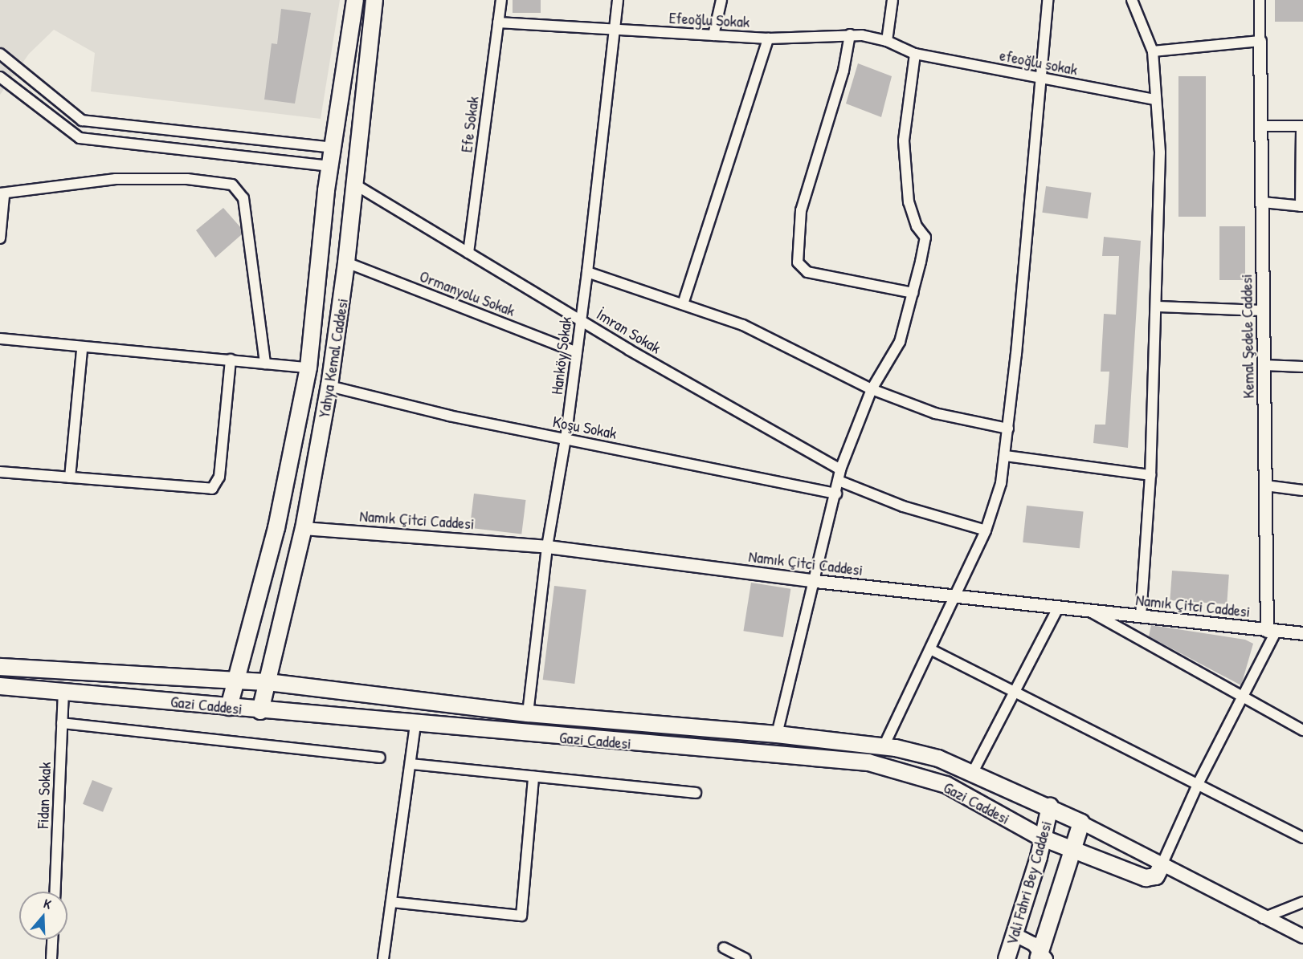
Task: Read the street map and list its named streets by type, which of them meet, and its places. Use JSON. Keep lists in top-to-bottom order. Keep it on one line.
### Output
{"streets":{"main road":["Yahya Kemal Caddesi","Gazi Caddesi","Vali Fahri Bey Caddesi"],"street":["Efeoğlu Sokak","efeoğlu sokak","Efe Sokak","Ormanyolu Sokak","İmran Sokak","Kemal Şedele Caddesi","Hanköy Sokak","Koşu Sokak","Namık Çitci Caddesi","Fidan Sokak"]},"crossings":[["Efeoğlu Sokak","efeoğlu sokak"],["Efeoğlu Sokak","Efe Sokak"],["Efeoğlu Sokak","Hanköy Sokak"],["Efe Sokak","İmran Sokak"],["Ormanyolu Sokak","Hanköy Sokak"],["Ormanyolu Sokak","Yahya Kemal Caddesi"],["İmran Sokak","Hanköy Sokak"],["İmran Sokak","Yahya Kemal Caddesi"],["Kemal Şedele Caddesi","Namık Çitci Caddesi"],["Hanköy Sokak","Koşu Sokak"],["Hanköy Sokak","Namık Çitci Caddesi"],["Hanköy Sokak","Gazi Caddesi"],["Yahya Kemal Caddesi","Koşu Sokak"],["Yahya Kemal Caddesi","Namık Çitci Caddesi"],["Yahya Kemal Caddesi","Gazi Caddesi"],["Gazi Caddesi","Fidan Sokak"],["Gazi Caddesi","Vali Fahri Bey Caddesi"]],"north":"top"}
